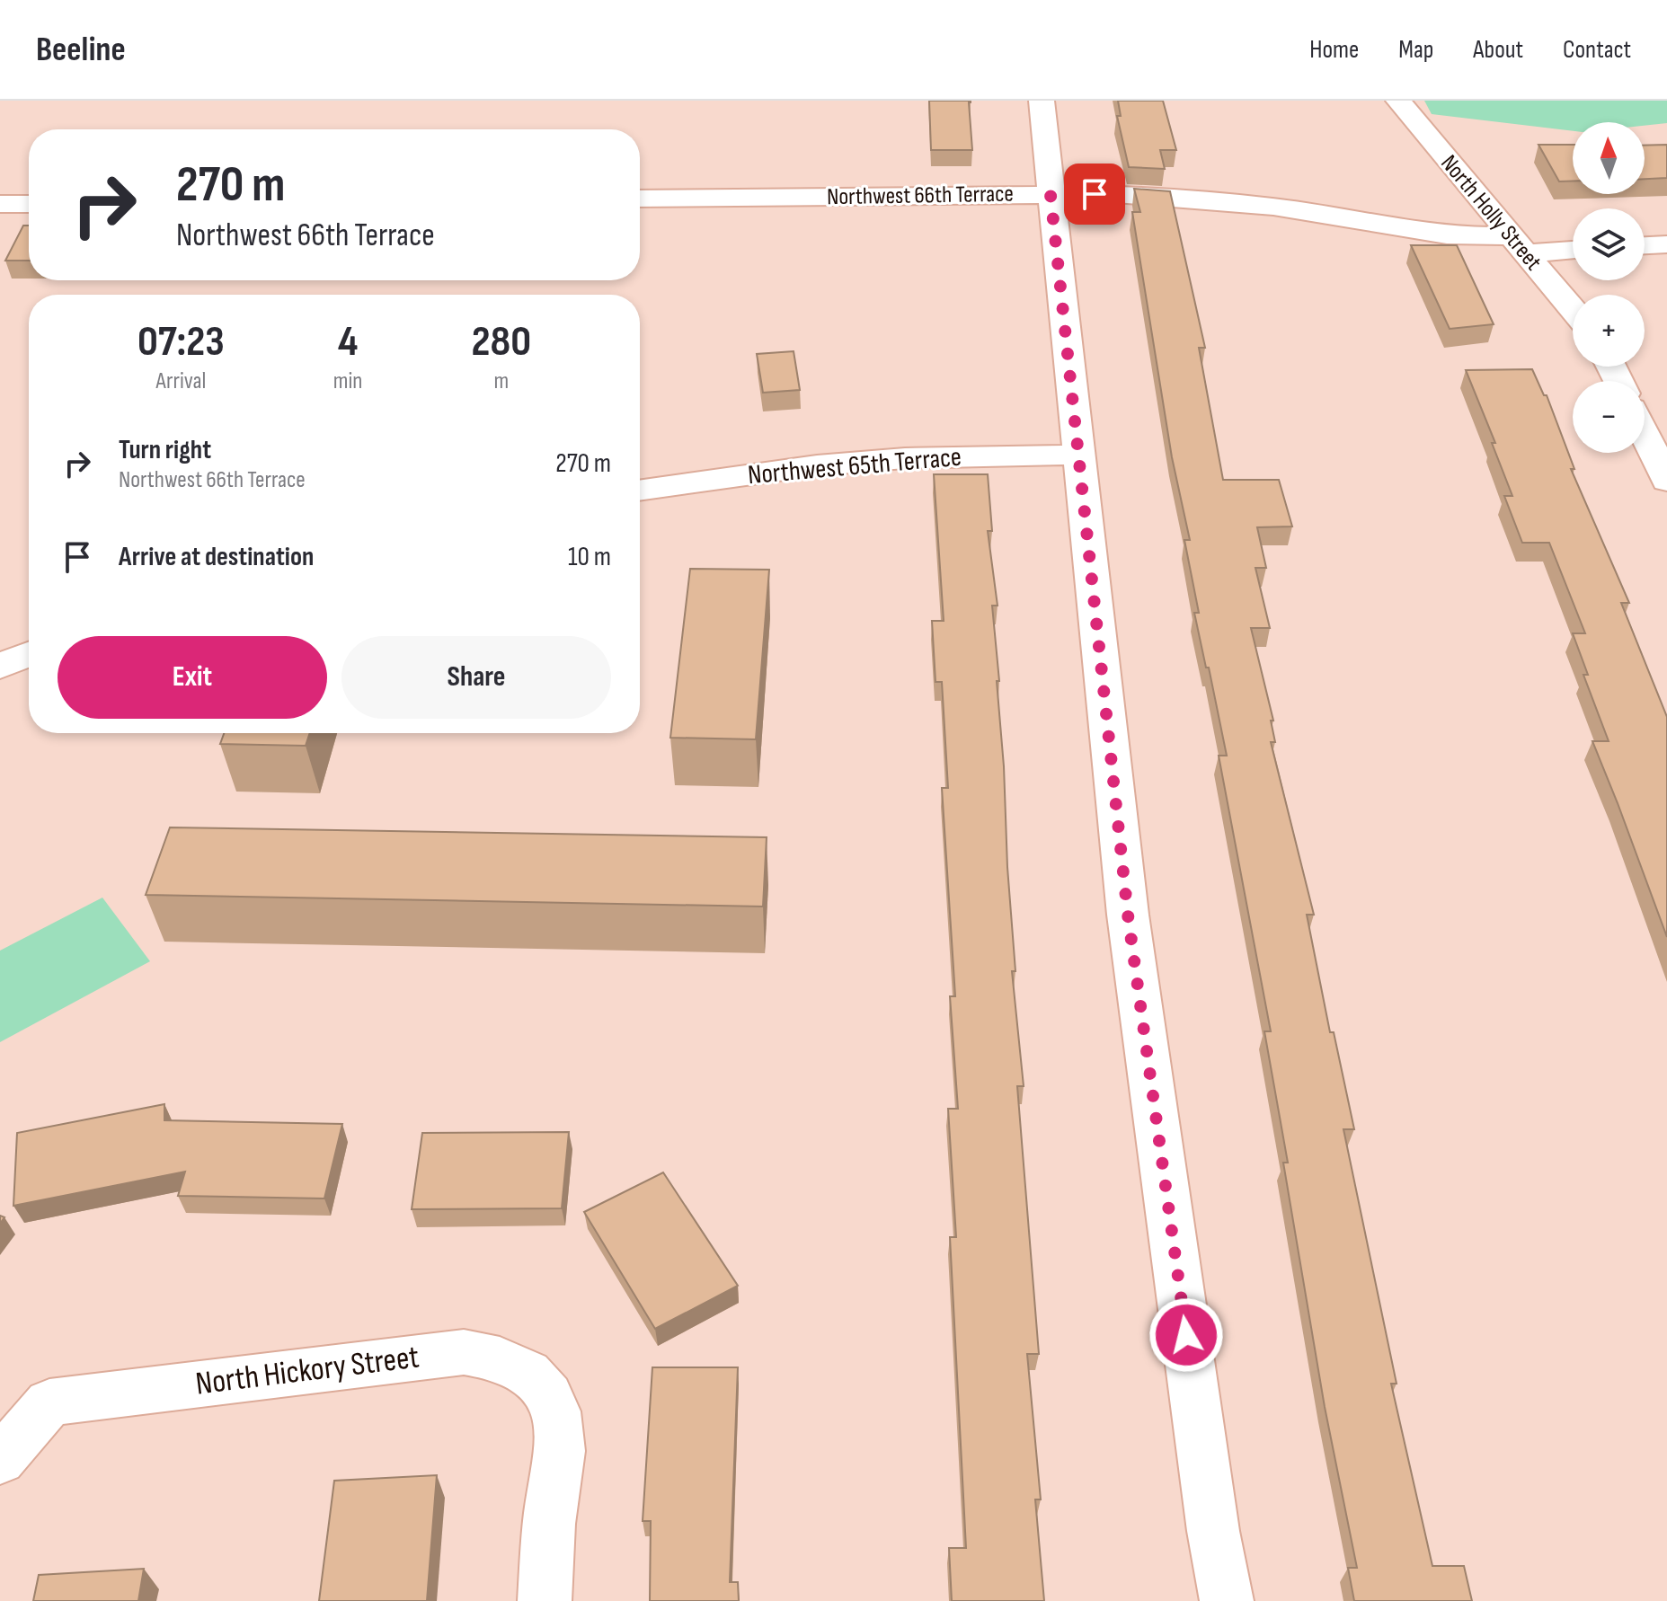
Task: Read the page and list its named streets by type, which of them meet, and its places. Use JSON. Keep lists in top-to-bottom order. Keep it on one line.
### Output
{"streets":{"street":["Northwest 66th Terrace","North Holly Street","Northwest 65th Terrace","North Hickory Street"]},"crossings":[["Northwest 66th Terrace","North Holly Street"]],"north":"top","page":{"header":"Beeline","nav":["Home","Map","About","Contact"],"map_buttons":["+","−"],"turn":["270 m","Northwest 66th Terrace"],"eta":["07:23","Arrival","4","min","280","m"],"list":[{"name":"Turn right","note":"Northwest 66th Terrace","value":"270 m"},{"name":"Arrive at destination","value":"10 m"}],"buttons":["Exit","Share"]}}
